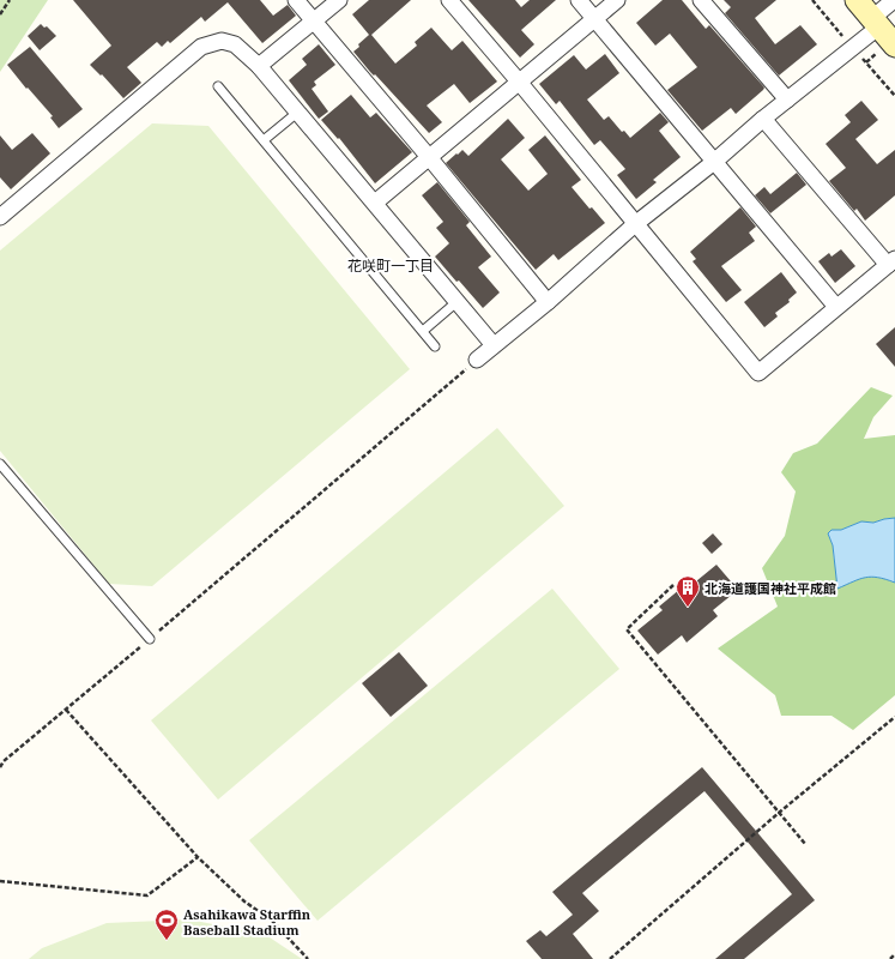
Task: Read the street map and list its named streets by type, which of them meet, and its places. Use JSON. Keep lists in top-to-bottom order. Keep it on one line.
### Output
{"districts":["花咲町一丁目"],"places":{"building":["北海道護国神社平成館"],"sports":["Asahikawa Starffin Baseball Stadium"]}}
